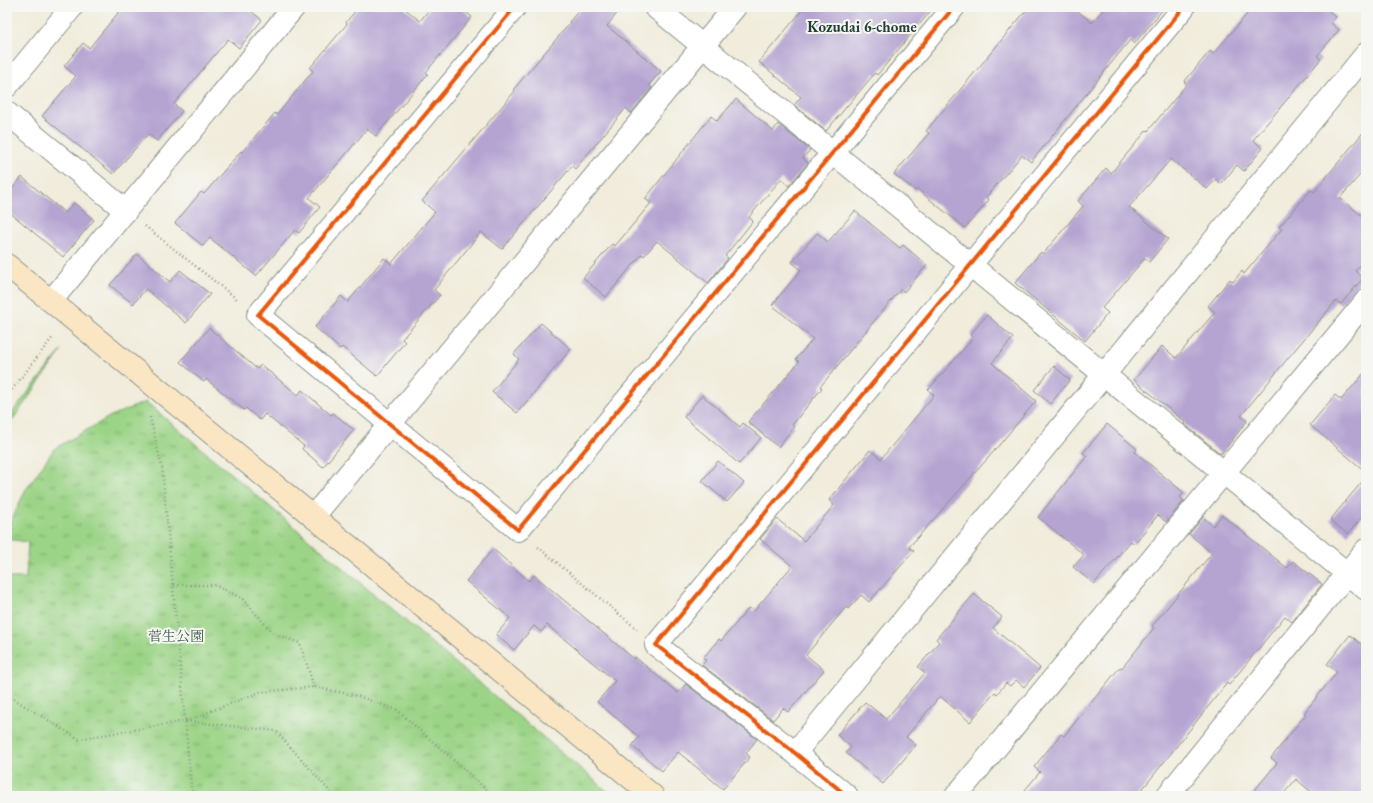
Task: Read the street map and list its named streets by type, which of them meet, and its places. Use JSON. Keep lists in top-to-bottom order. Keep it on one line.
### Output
{"districts":["Kozudai 6-chome"],"parks":["菅生公園"]}
